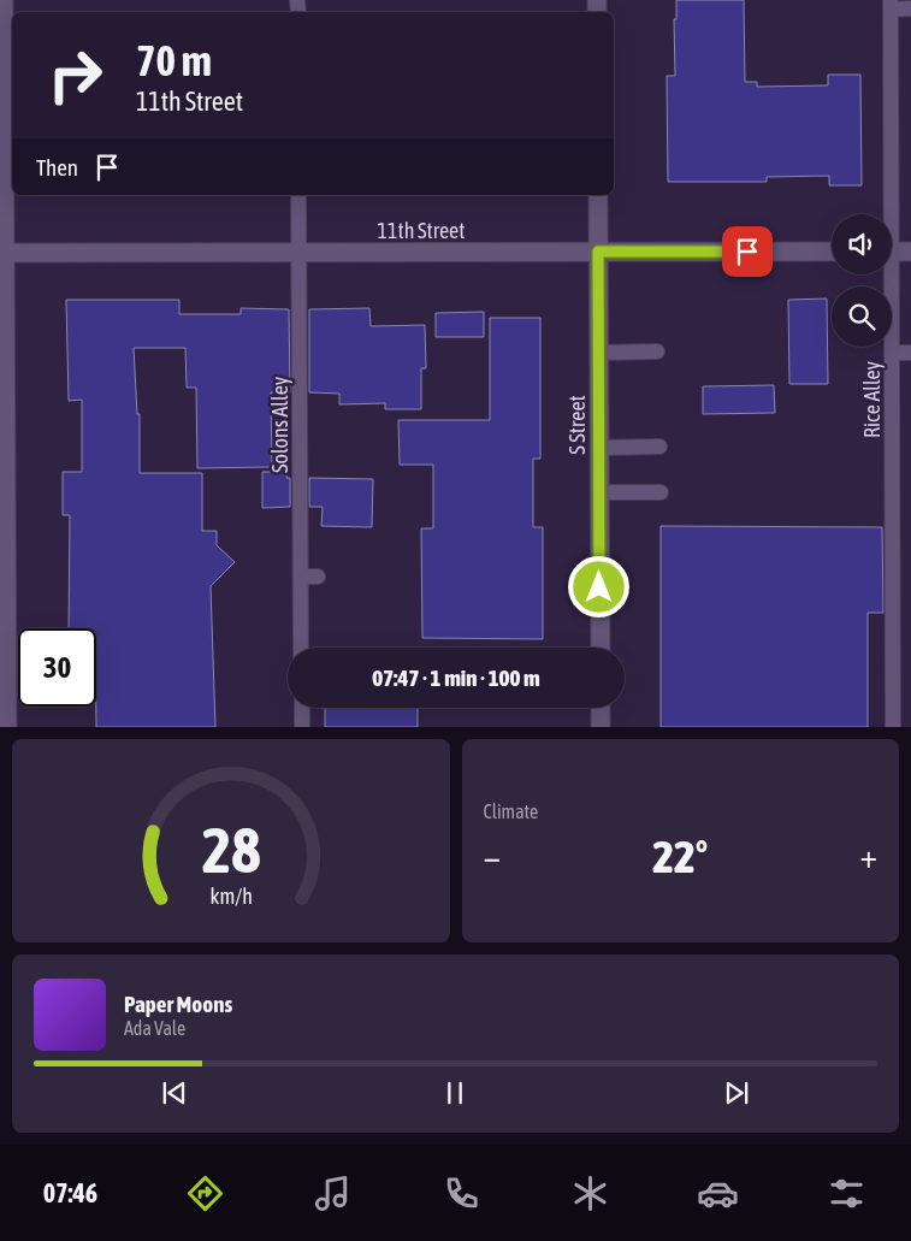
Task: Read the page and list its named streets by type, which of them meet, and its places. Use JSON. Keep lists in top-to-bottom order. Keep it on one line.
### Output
{"streets":{"street":["11th Street","S Street"],"lane":["Rice Alley","Solons Alley"]},"crossings":[["11th Street","Solons Alley"],["11th Street","S Street"]],"page":{"turn":["70 m","11th Street"],"then":"Then","limit":"30","trip":"07:47 · 1 min · 100 m","tile":"Climate","heat":["−","22°","+"],"song":["Paper Moons","Ada Vale"],"tabs":"07:46","gauge":["28","km/h"]}}
